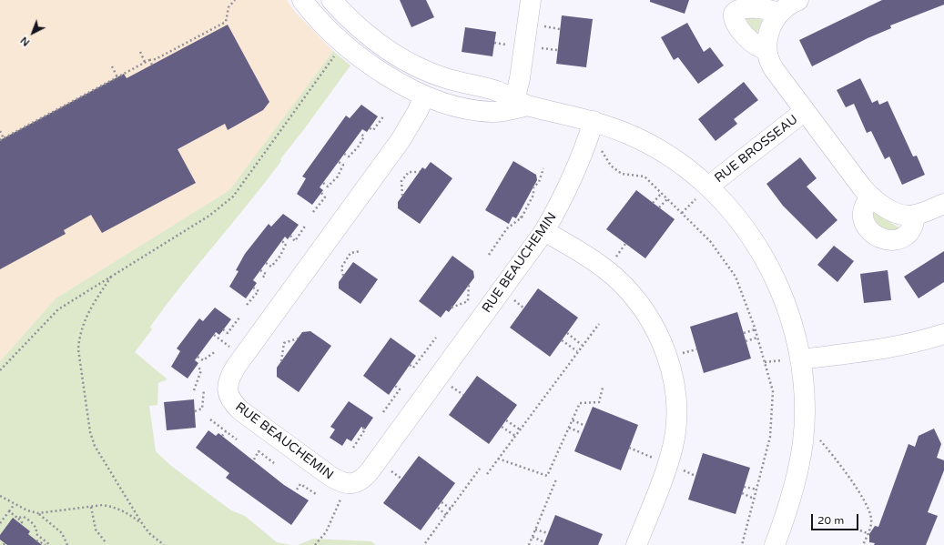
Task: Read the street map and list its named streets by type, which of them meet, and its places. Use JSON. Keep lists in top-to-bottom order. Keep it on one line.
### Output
{"streets":{"street":["RUE BROSSEAU","RUE BEAUCHEMIN"]},"scale_bar":"20 m","north":"bottom left"}
